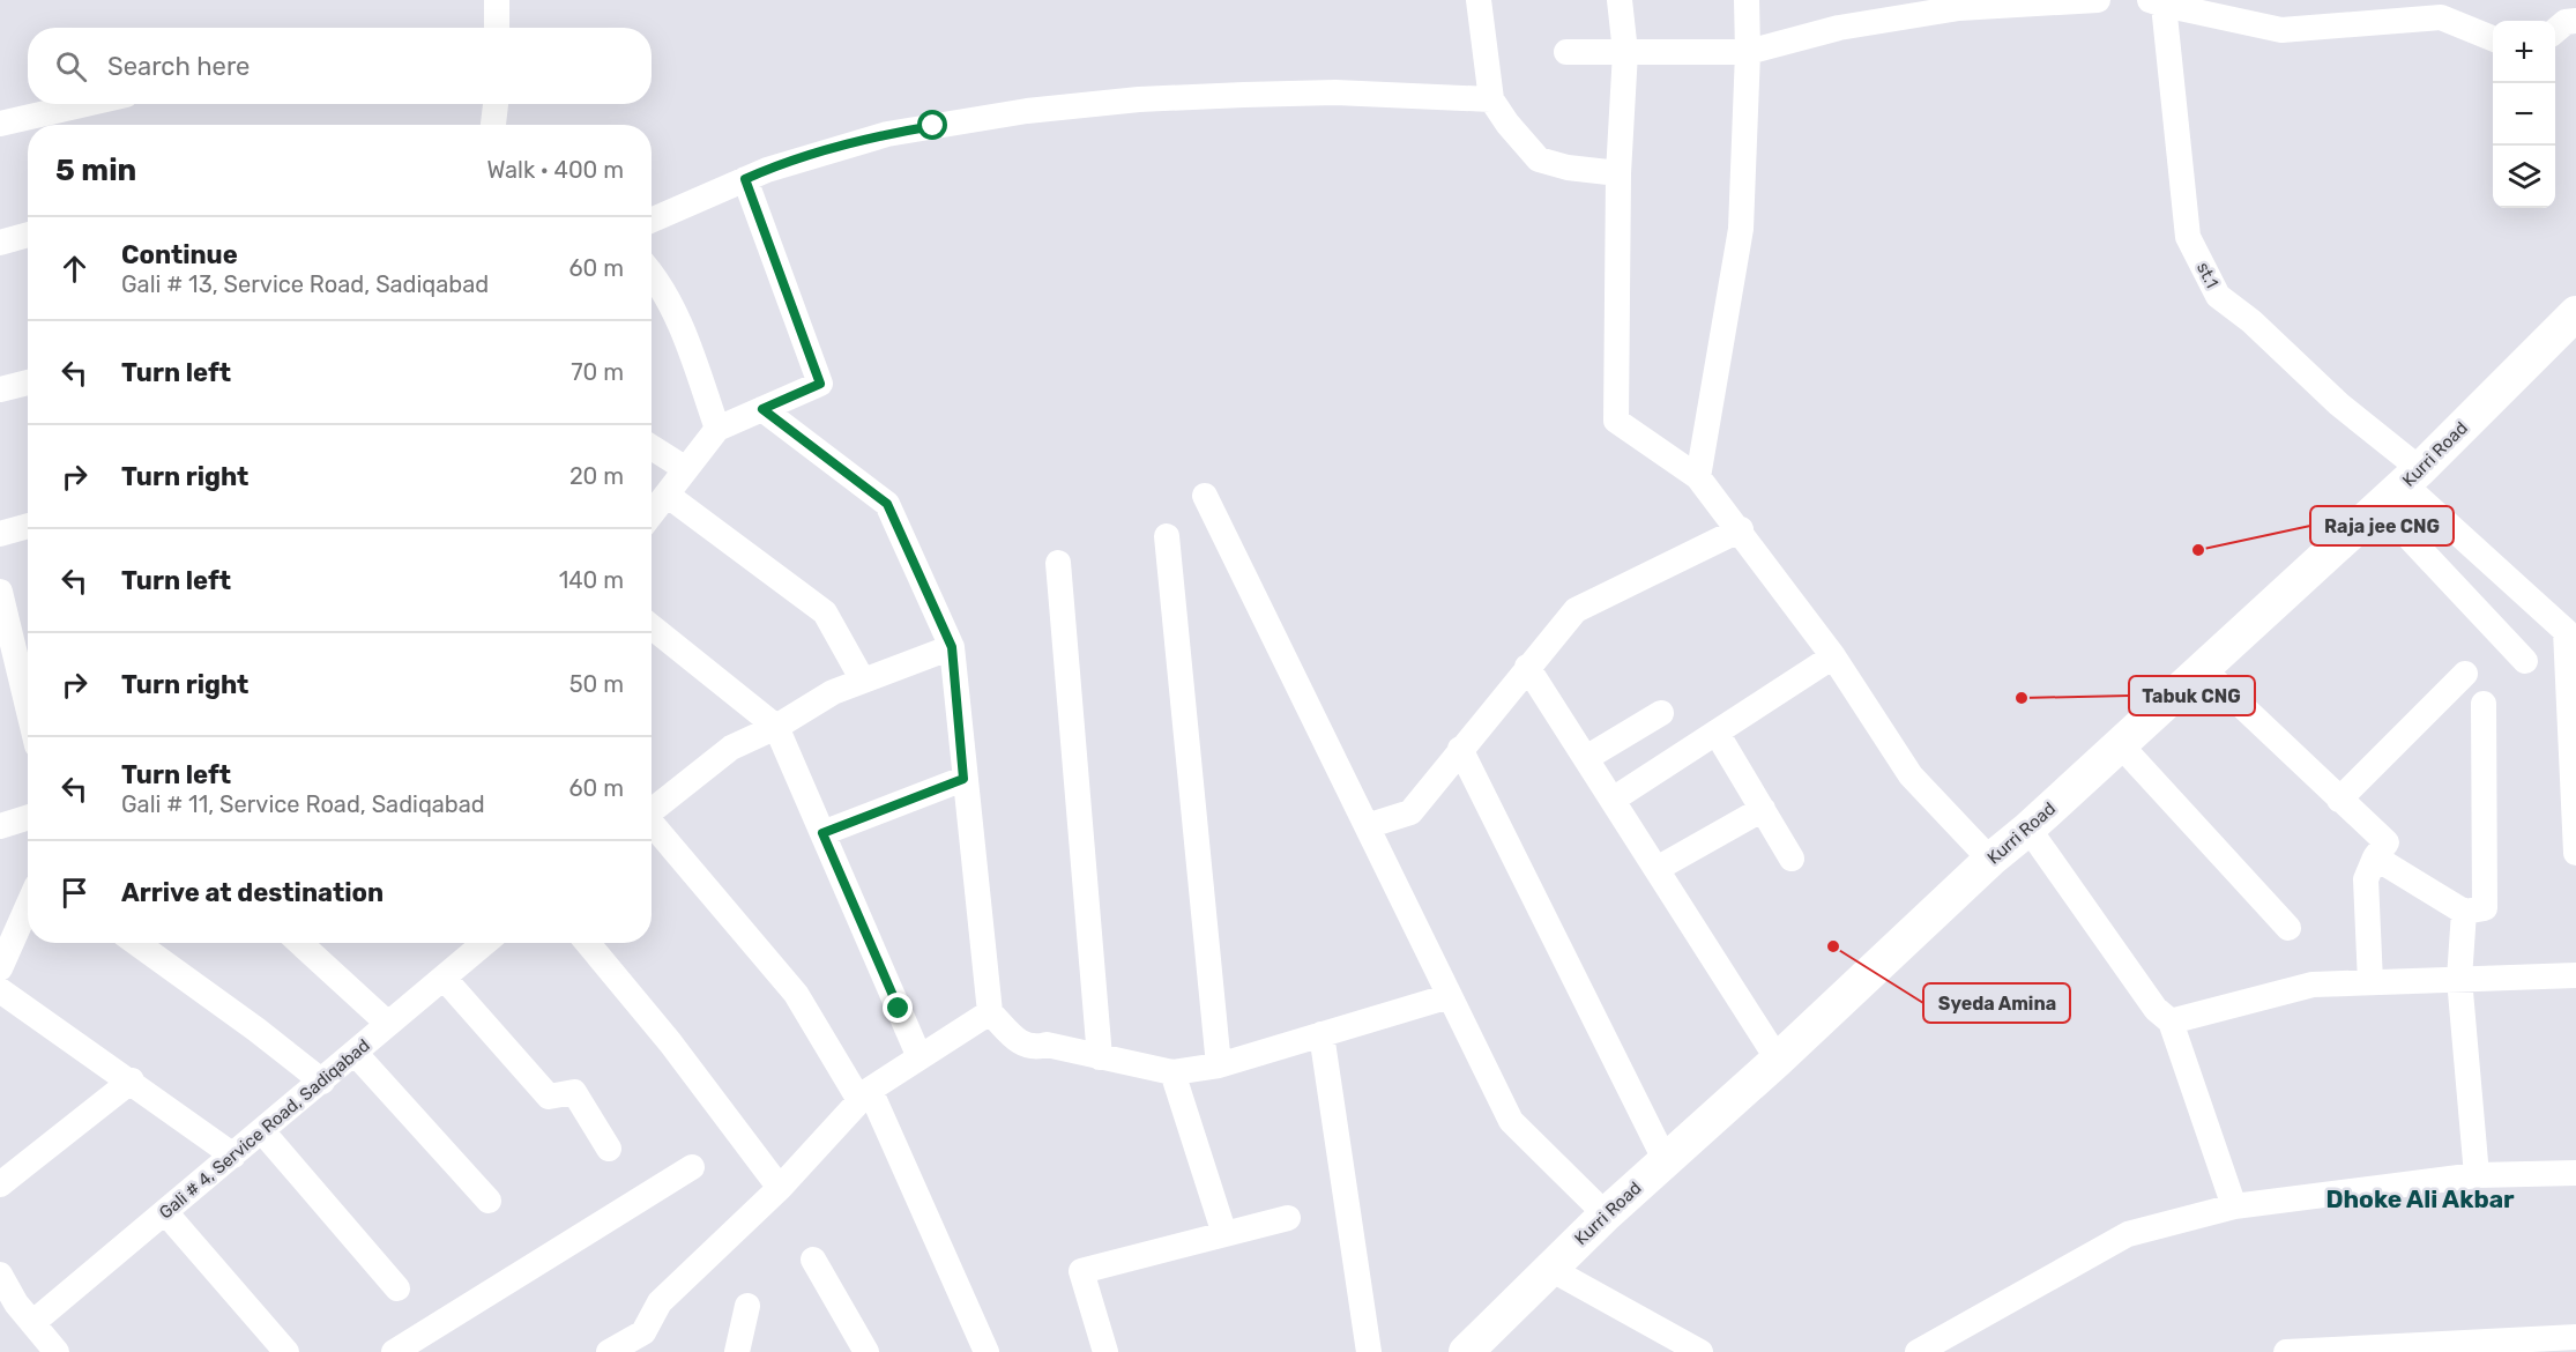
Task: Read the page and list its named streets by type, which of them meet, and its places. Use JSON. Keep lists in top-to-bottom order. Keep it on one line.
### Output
{"streets":{"main road":["Kurri Road"],"street":["st.1","Gali # 4, Service Road, Sadiqabad"]},"crossings":[["st.1","Kurri Road"]],"districts":["Dhoke Ali Akbar"],"places":["Raja jee CNG","Tabuk CNG","Syeda Amina"],"page":{"map_buttons":["+","−"],"search":"Search here","heading":["5 min","Walk · 400 m"],"list":[["Continue","Gali # 13, Service Road, Sadiqabad","60 m"],["Turn left","70 m"],["Turn right","20 m"],["Turn left","140 m"],["Turn right","50 m"],["Turn left","Gali # 11, Service Road, Sadiqabad","60 m"],"Arrive at destination"]}}
